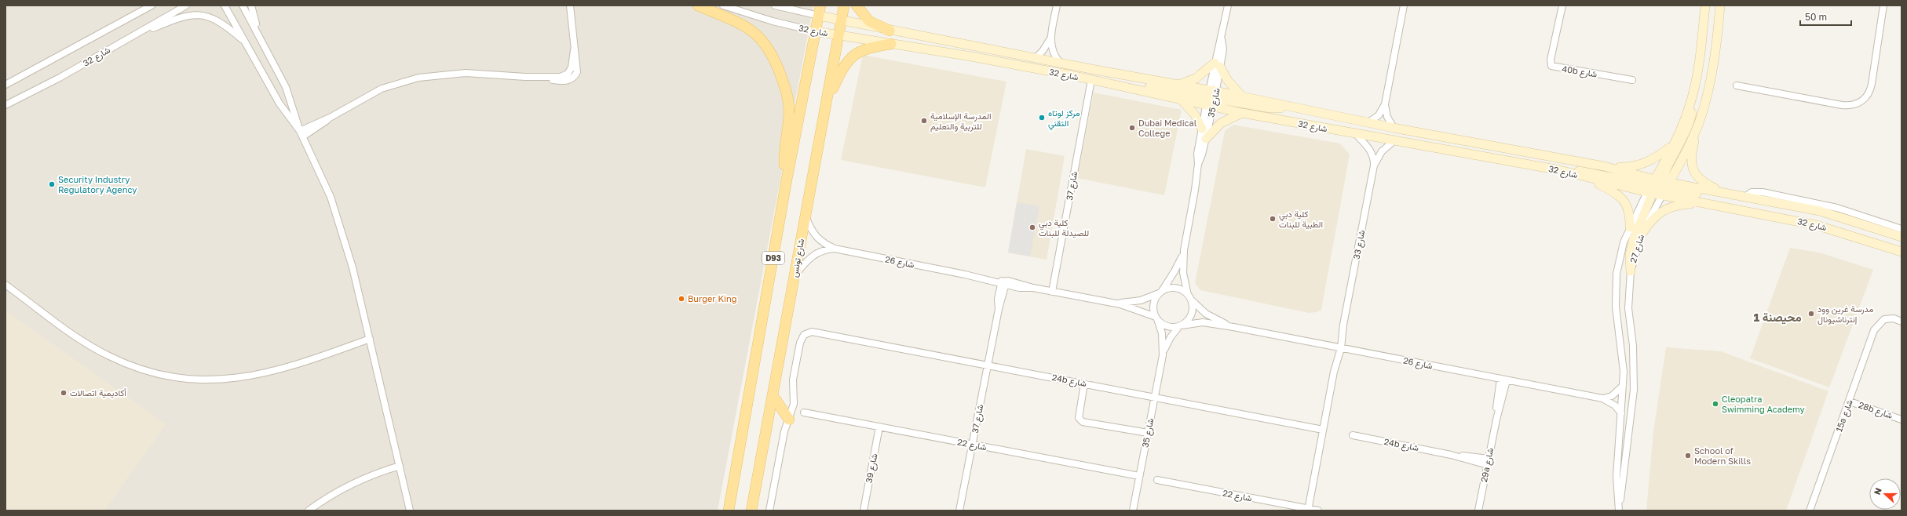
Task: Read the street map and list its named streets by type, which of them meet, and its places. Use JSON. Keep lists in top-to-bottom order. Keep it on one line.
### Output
{"streets":{"main road":["D93","شارع تونس"],"street":["شارع 32","40b شارع","شارع 35","شارع 37","شارع 33","شارع 27","شارع 26","24b شارع","28b شارع","15a شارع","شارع 22","29a شارع","شارع 39"]},"crossings":[["شارع 32","شارع 35"],["شارع 32","شارع 37"],["شارع 32","شارع 33"],["شارع 32","شارع 27"],["شارع 32","D93"],["شارع 32","شارع تونس"],["شارع 35","شارع 26"],["شارع 35","24b شارع"],["شارع 35","شارع 22"],["شارع 37","شارع 26"],["شارع 37","24b شارع"],["شارع 37","شارع 22"],["شارع 33","شارع 26"],["شارع 33","24b شارع"],["شارع 33","شارع 22"],["شارع 27","شارع 26"],["شارع تونس","شارع 26"],["شارع 26","29a شارع"],["24b شارع","29a شارع"],["28b شارع","15a شارع"],["شارع 22","شارع 39"]],"districts":["محيصنة 1"],"places":["مركز لوتاه التقني","المدرسة الإسلامية للتربية والتعليم","Dubai Medical College","Security Industry Regulatory Agency","كلية دبي الطبية للبنات","كلية دبي للصيدلة للبنات","Burger King","مدرسة غرين وود إنترناشيونال","أكاديمية اتصالات","Cleopatra Swimming Academy","School of Modern Skills"],"scale_bar":"50 m","north":"left"}
